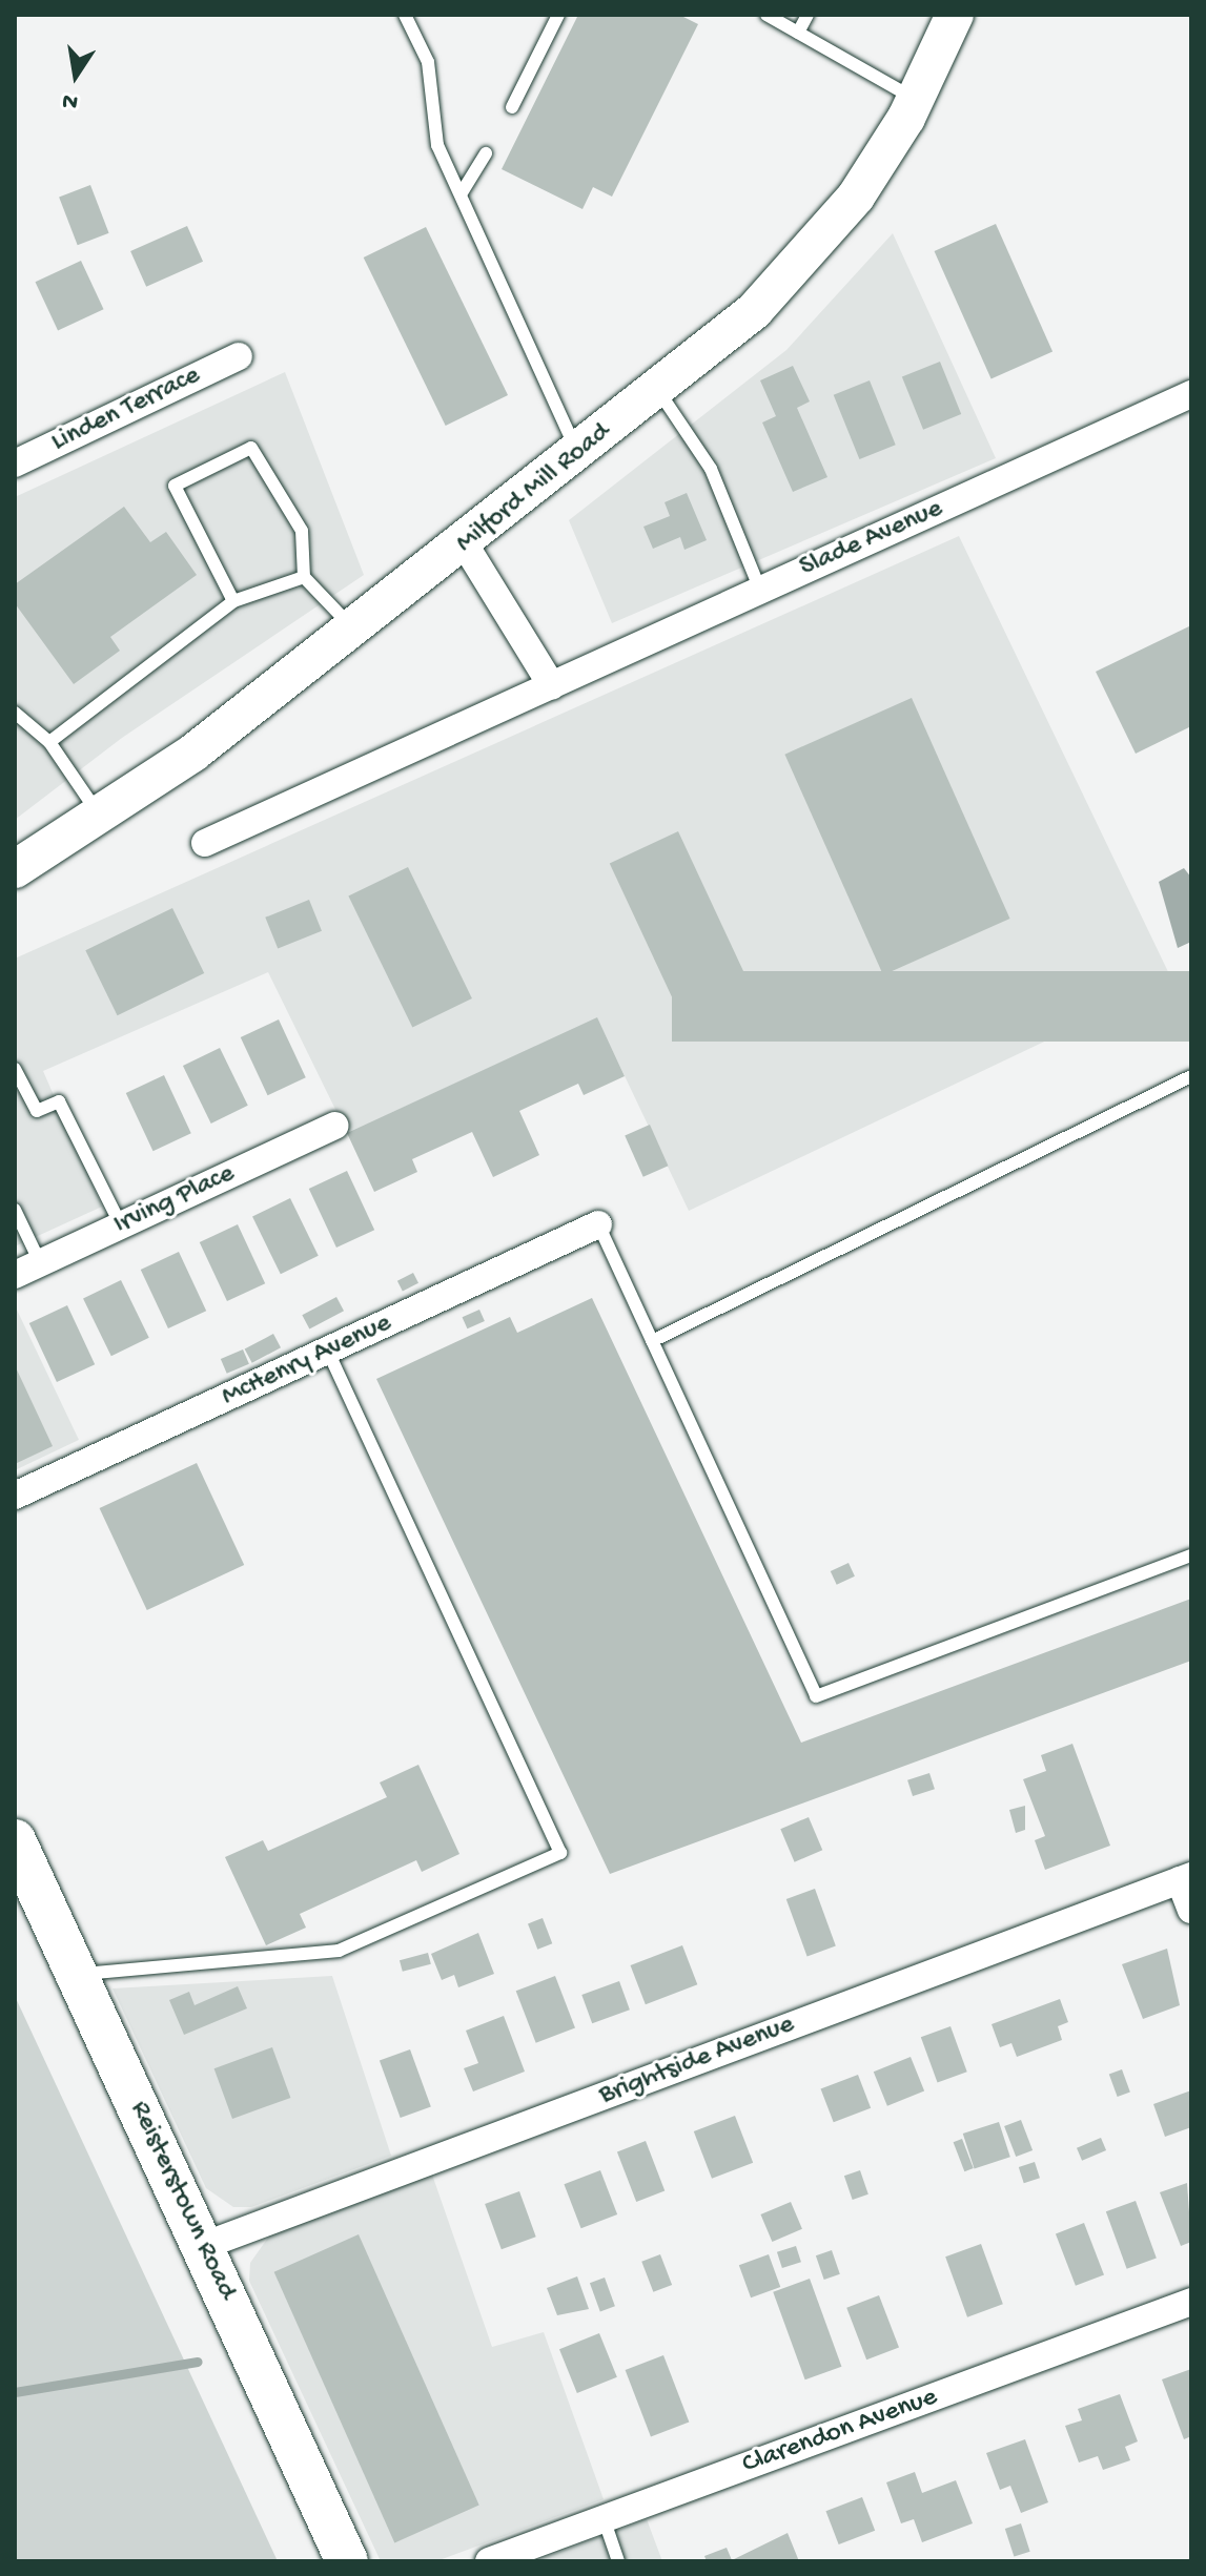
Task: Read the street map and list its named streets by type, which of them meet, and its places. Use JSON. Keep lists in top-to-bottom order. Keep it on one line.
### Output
{"streets":{"main road":["Milford Mill Road","Reisterstown Road"],"street":["Linden Terrace","Slade Avenue","Irving Place","McHenry Avenue","Brightside Avenue","Clarendon Avenue"]},"crossings":[["Brightside Avenue","Reisterstown Road"]],"north":"bottom"}
